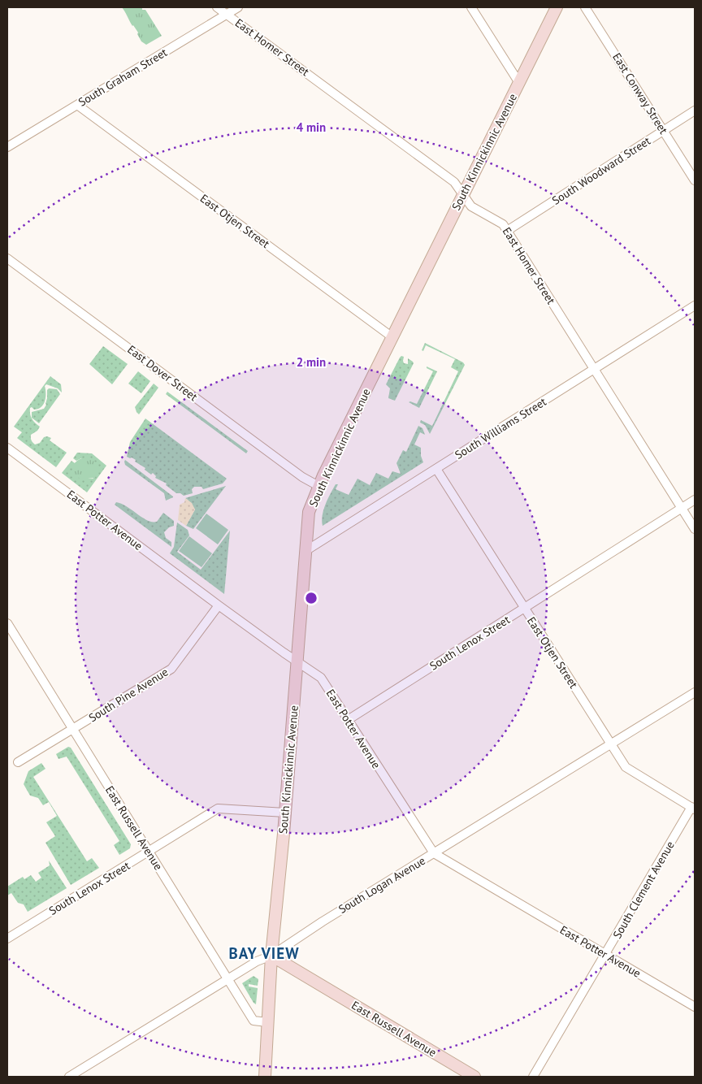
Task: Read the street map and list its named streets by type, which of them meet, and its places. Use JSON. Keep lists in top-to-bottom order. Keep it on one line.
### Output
{"streets":{"main road":["South Kinnickinnic Avenue","East Russell Avenue"],"street":["East Homer Street","South Graham Street","East Conway Street","South Woodward Street","East Otjen Street","East Dover Street","South Williams Street","East Potter Avenue","South Lenox Street","South Pine Avenue","South Logan Avenue","South Clement Avenue"]},"crossings":[["East Homer Street","South Graham Street"],["East Homer Street","South Kinnickinnic Avenue"],["East Homer Street","South Woodward Street"],["East Homer Street","South Williams Street"],["East Homer Street","South Lenox Street"],["South Graham Street","East Otjen Street"],["East Conway Street","South Woodward Street"],["South Kinnickinnic Avenue","East Otjen Street"],["South Kinnickinnic Avenue","East Dover Street"],["South Kinnickinnic Avenue","South Williams Street"],["South Kinnickinnic Avenue","East Potter Avenue"],["South Kinnickinnic Avenue","South Lenox Street"],["South Kinnickinnic Avenue","East Russell Avenue"],["South Kinnickinnic Avenue","South Logan Avenue"],["East Otjen Street","South Williams Street"],["East Otjen Street","South Lenox Street"],["East Otjen Street","South Logan Avenue"],["East Otjen Street","South Clement Avenue"],["East Potter Avenue","South Lenox Street"],["East Potter Avenue","South Pine Avenue"],["East Potter Avenue","South Logan Avenue"],["East Potter Avenue","South Clement Avenue"],["South Lenox Street","East Russell Avenue"],["South Pine Avenue","East Russell Avenue"],["East Russell Avenue","South Logan Avenue"]],"districts":["BAY VIEW"],"rings":["4 min","2 min"]}
